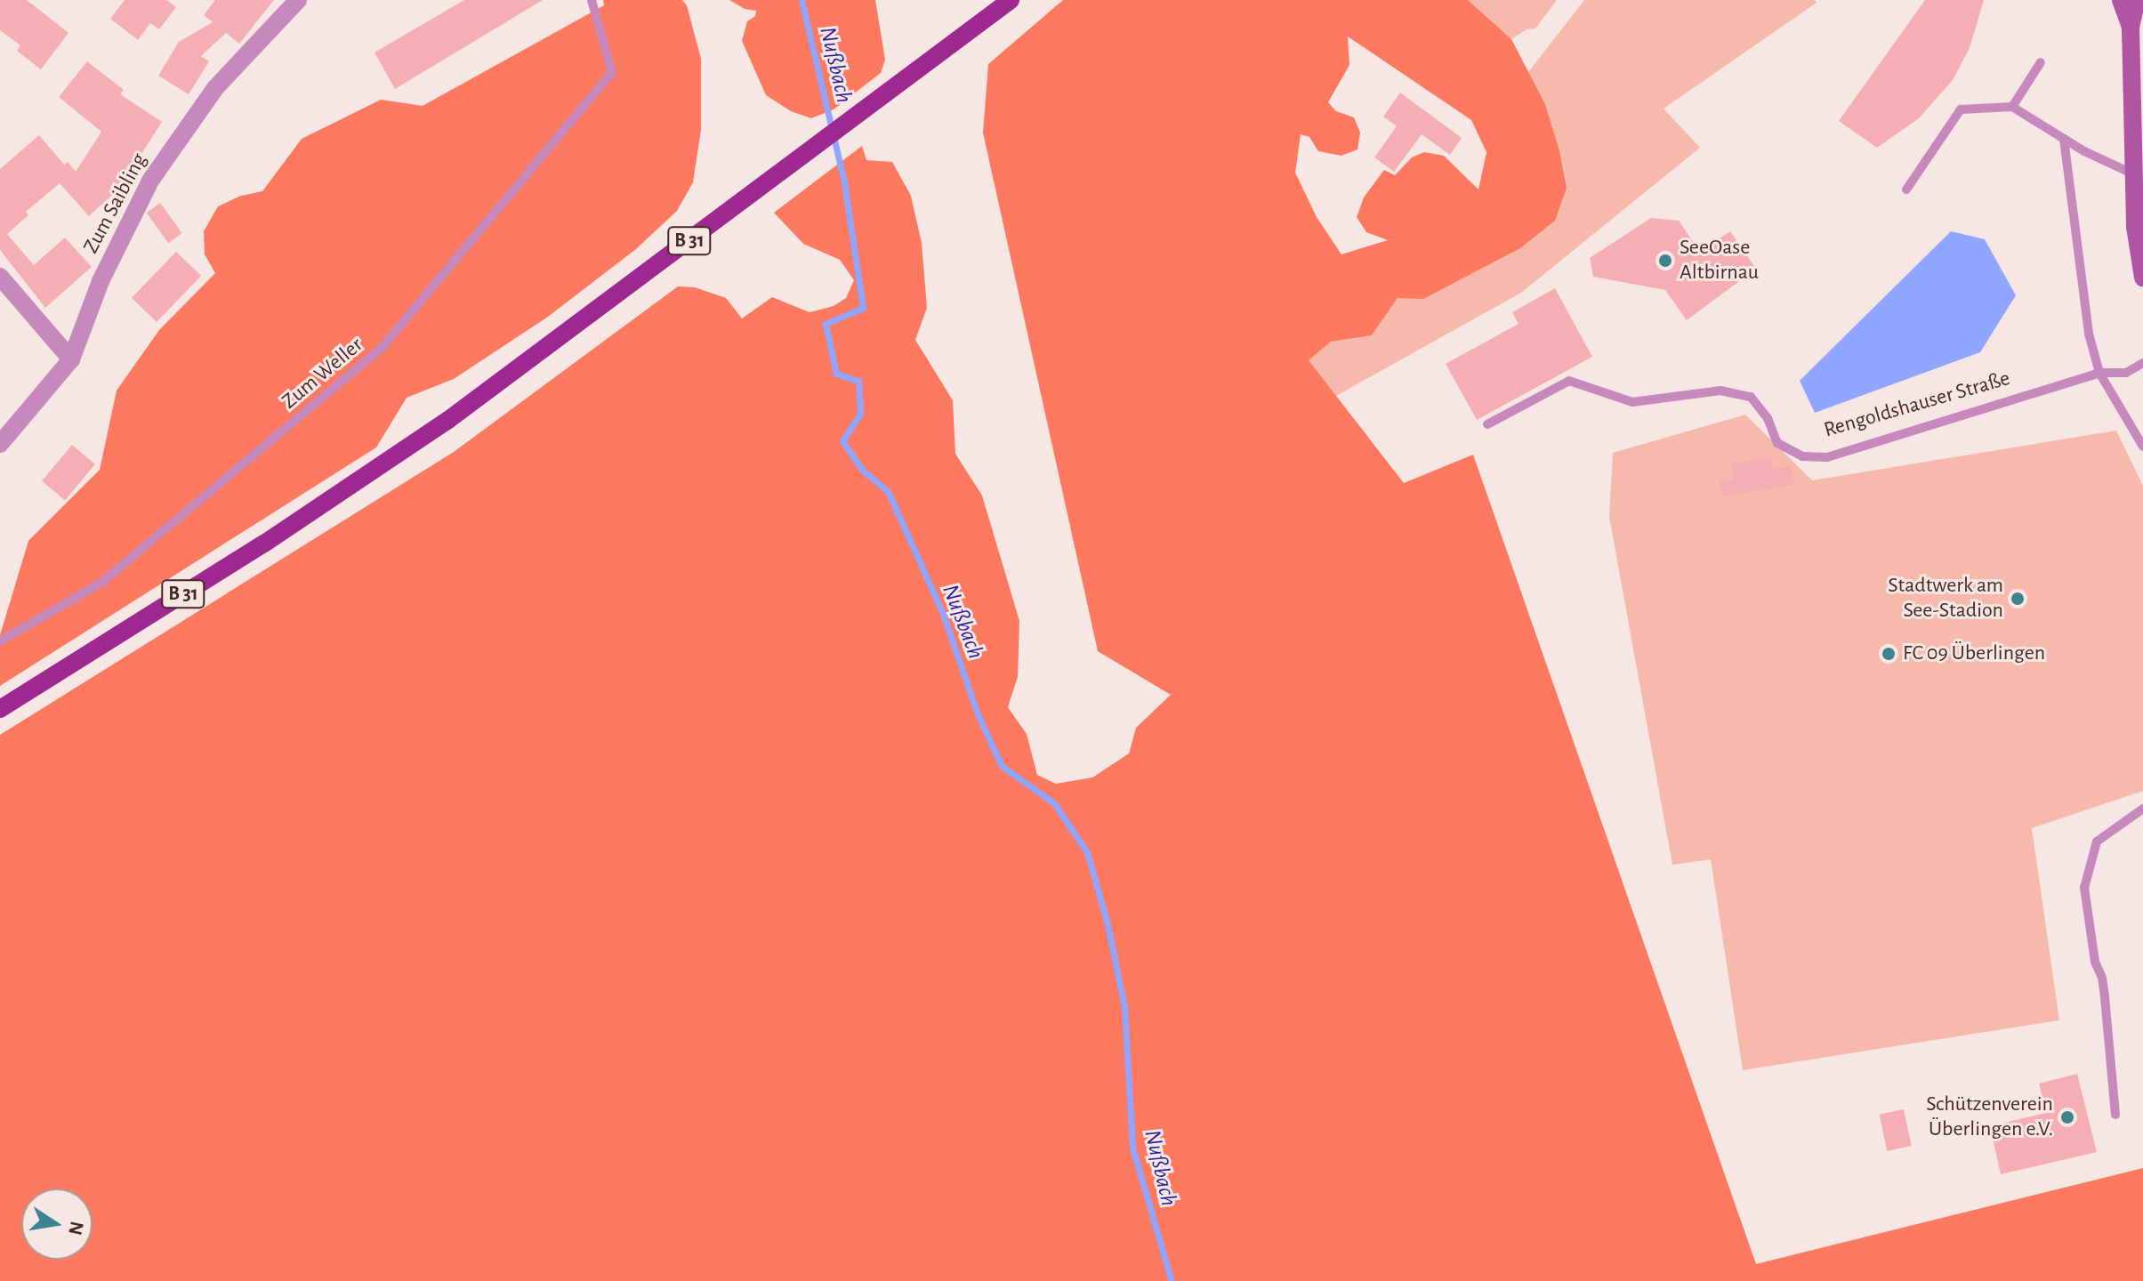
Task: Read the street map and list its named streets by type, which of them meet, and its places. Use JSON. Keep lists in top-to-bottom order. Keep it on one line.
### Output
{"streets":{"main road":["B 31"],"street":["Zum Saibling"],"lane":["Zum Weller","Rengoldshauser Straße"]},"water":["Nußbach"],"places":["SeeOase Altbirnau","Stadtwerk am See-Stadion","FC 09 Überlingen","Schützenverein Überlingen e.V."],"north":"right"}
